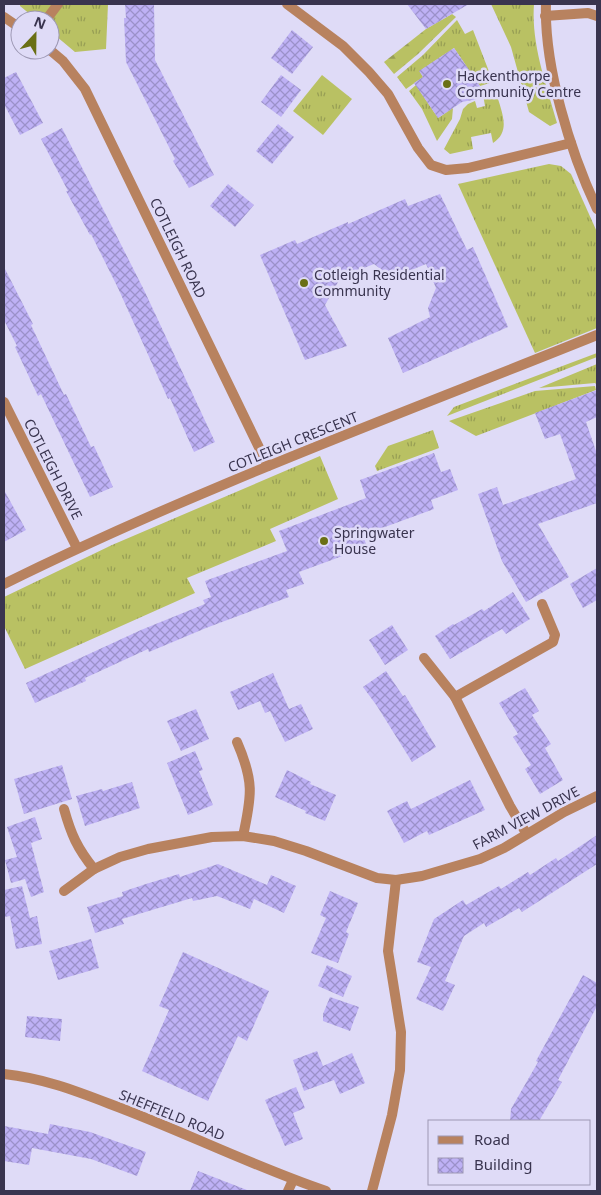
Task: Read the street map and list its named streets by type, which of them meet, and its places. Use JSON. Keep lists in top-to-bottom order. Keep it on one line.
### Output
{"streets":{"street":["COTLEIGH ROAD","COTLEIGH CRESCENT","COTLEIGH DRIVE","FARM VIEW DRIVE","SHEFFIELD ROAD"]},"crossings":[["COTLEIGH ROAD","COTLEIGH CRESCENT"],["COTLEIGH CRESCENT","COTLEIGH DRIVE"]],"places":["Hackenthorpe Community Centre","Cotleigh Residential Community","Springwater House"],"legend":["Road","Building"],"north":"top"}
